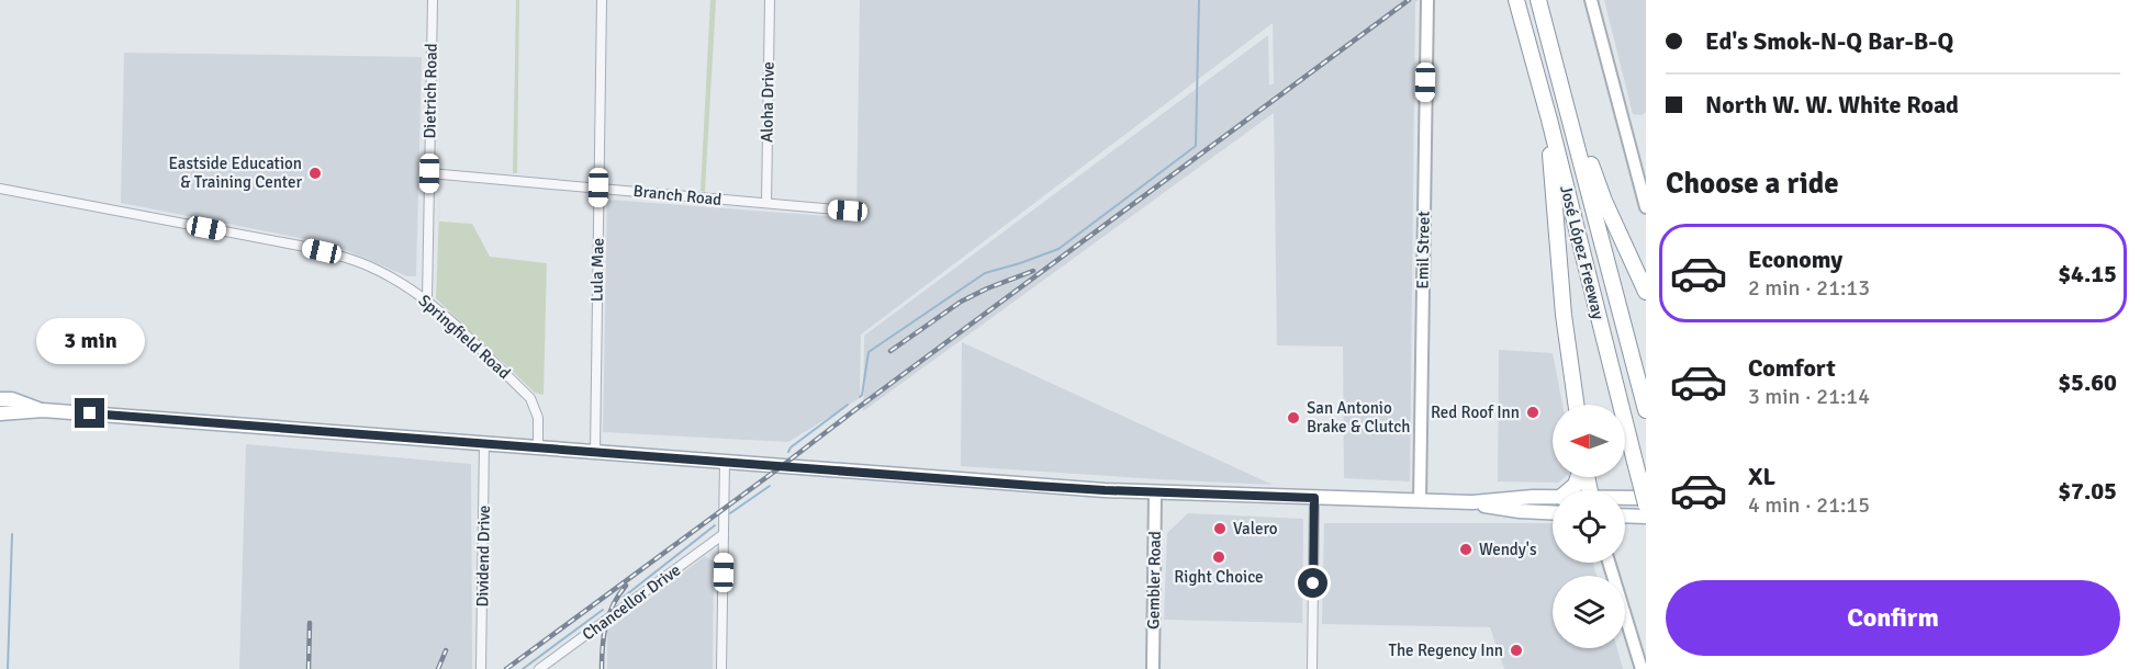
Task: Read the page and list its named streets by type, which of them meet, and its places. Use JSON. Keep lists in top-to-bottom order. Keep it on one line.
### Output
{"streets":{"highway":["José López Freeway"],"main road":["Emil Street","Gembler Road"],"street":["Dietrich Road","Aloha Drive","Branch Road","Lula Mae","Springfield Road","Dividend Drive","Chancellor Drive"]},"crossings":[["Dietrich Road","Branch Road"],["Dietrich Road","Springfield Road"],["Aloha Drive","Branch Road"],["Branch Road","Lula Mae"]],"places":["Eastside Education & Training Center","Red Roof Inn","San Antonio Brake & Clutch","Valero","Wendy's","Right Choice","The Regency Inn"],"north":"left","page":{"banner":["Ed's Smok-N-Q Bar-B-Q","North W. W. White Road"],"heading":"Choose a ride","list":[{"name":"Economy","note":"2 min · 21:13","value":"$4.15"},{"name":"Comfort","note":"3 min · 21:14","value":"$5.60"},{"name":"XL","note":"4 min · 21:15","value":"$7.05"}],"bubble":"3 min","buttons":"Confirm"}}
